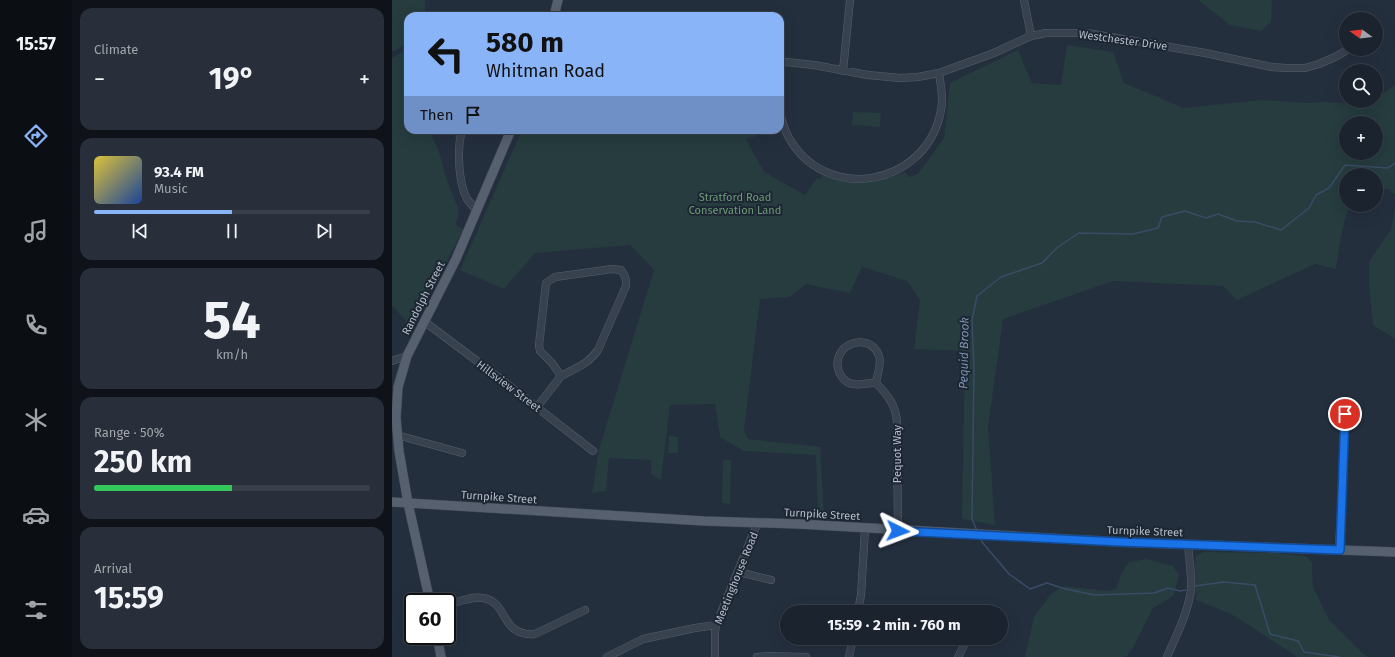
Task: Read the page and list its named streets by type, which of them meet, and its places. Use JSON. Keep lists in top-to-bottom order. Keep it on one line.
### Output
{"streets":{"main road":["Randolph Street","Turnpike Street"],"street":["Westchester Drive","Hillsview Street","Pequot Way","Meetinghouse Road"]},"crossings":[["Randolph Street","Hillsview Street"],["Randolph Street","Turnpike Street"],["Pequot Way","Turnpike Street"],["Turnpike Street","Meetinghouse Road"]],"water":["Pequid Brook"],"parks":["Stratford Road Conservation Land"],"north":"left","page":{"tabs":"15:57","tile":["Climate",["54","km/h"],["Range · 50%","250 km"],["Arrival","15:59"]],"map_buttons":["+","−"],"turn":["580 m","Whitman Road"],"heat":["−","19°","+"],"then":"Then","song":["93.4 FM","Music"],"limit":"60","trip":"15:59 · 2 min · 760 m"}}
